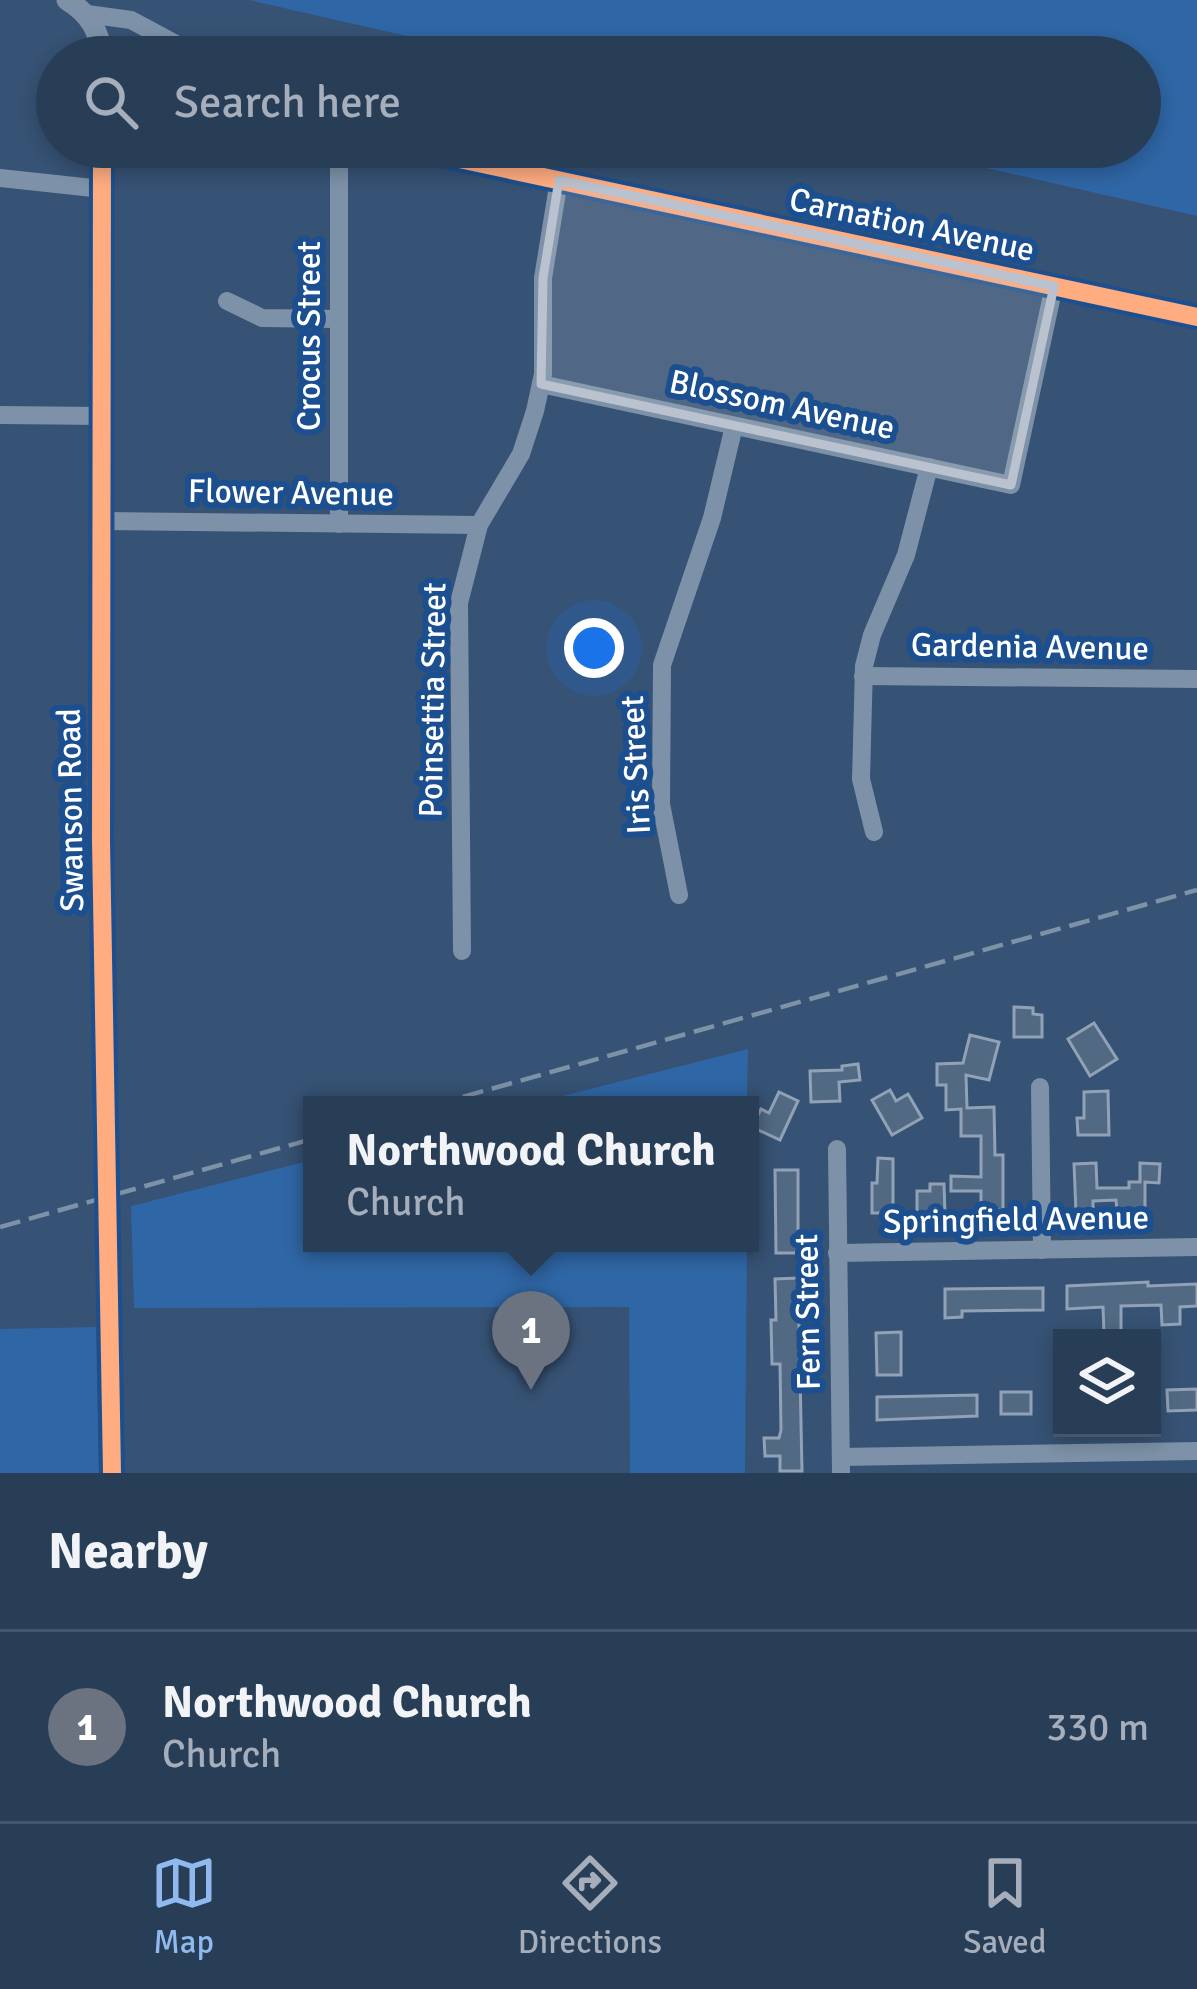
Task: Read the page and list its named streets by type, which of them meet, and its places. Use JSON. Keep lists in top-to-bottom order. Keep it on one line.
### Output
{"streets":{"street":["Carnation Avenue","Crocus Street","Blossom Avenue","Flower Avenue","Gardenia Avenue","Poinsettia Street","Iris Street","Swanson Road","Springfield Avenue","Fern Street"]},"crossings":[["Carnation Avenue","Blossom Avenue"],["Carnation Avenue","Poinsettia Street"],["Crocus Street","Flower Avenue"],["Blossom Avenue","Poinsettia Street"],["Blossom Avenue","Iris Street"],["Flower Avenue","Poinsettia Street"],["Flower Avenue","Swanson Road"],["Springfield Avenue","Fern Street"]],"page":{"search":"Search here","popup":["Northwood Church","Church"],"pins":"1","heading":"Nearby","list":[{"mark":"1","name":"Northwood Church","note":"Church","value":"330 m"}],"nav":["Map","Directions","Saved"]}}
